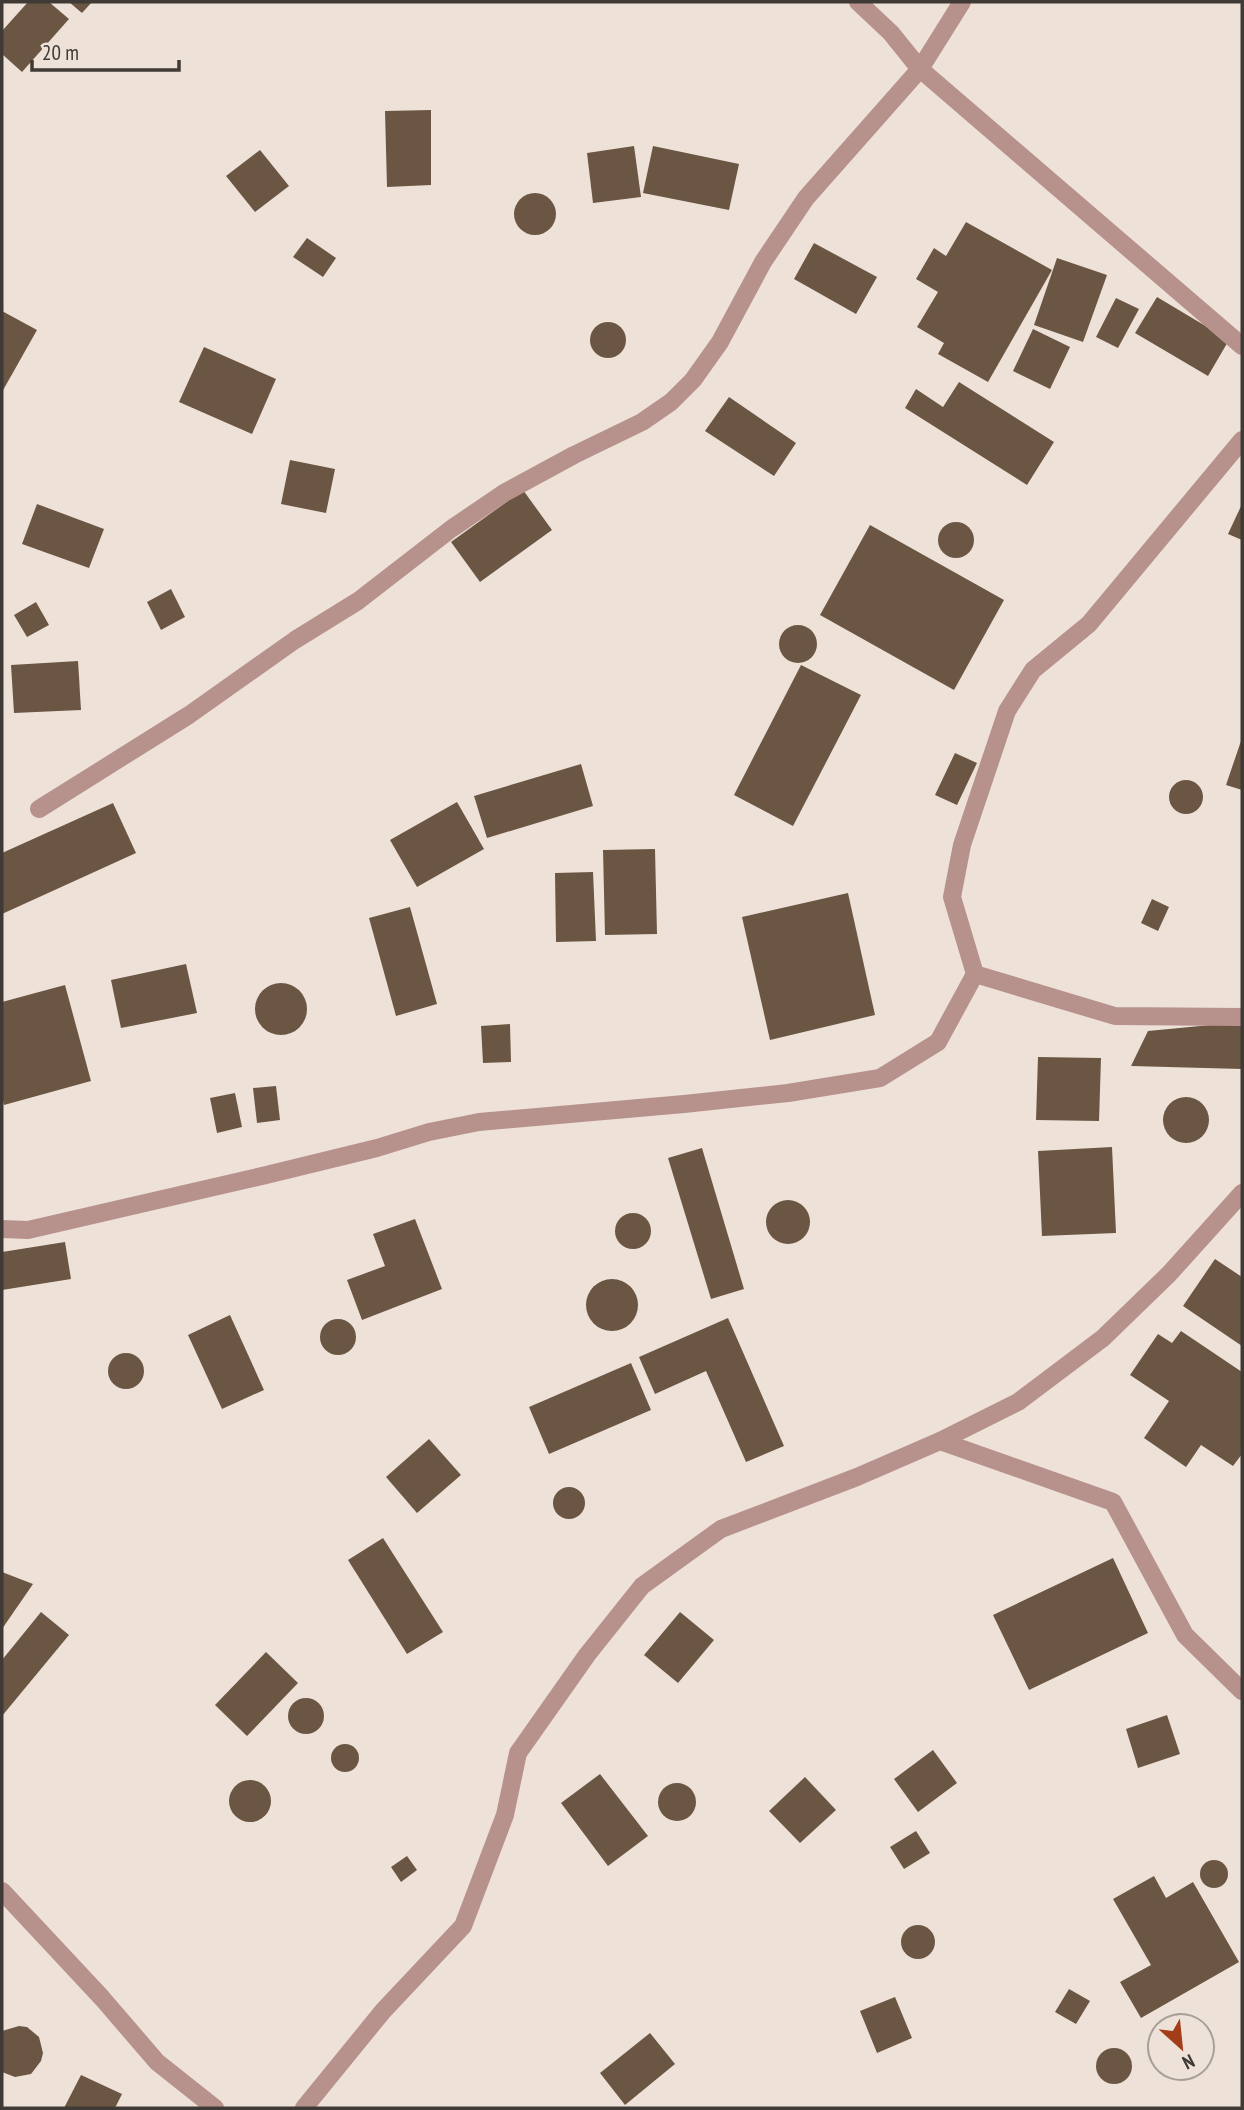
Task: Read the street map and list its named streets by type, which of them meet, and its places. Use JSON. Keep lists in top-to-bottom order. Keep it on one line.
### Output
{"scale_bar":"20 m","north":"bottom right"}
